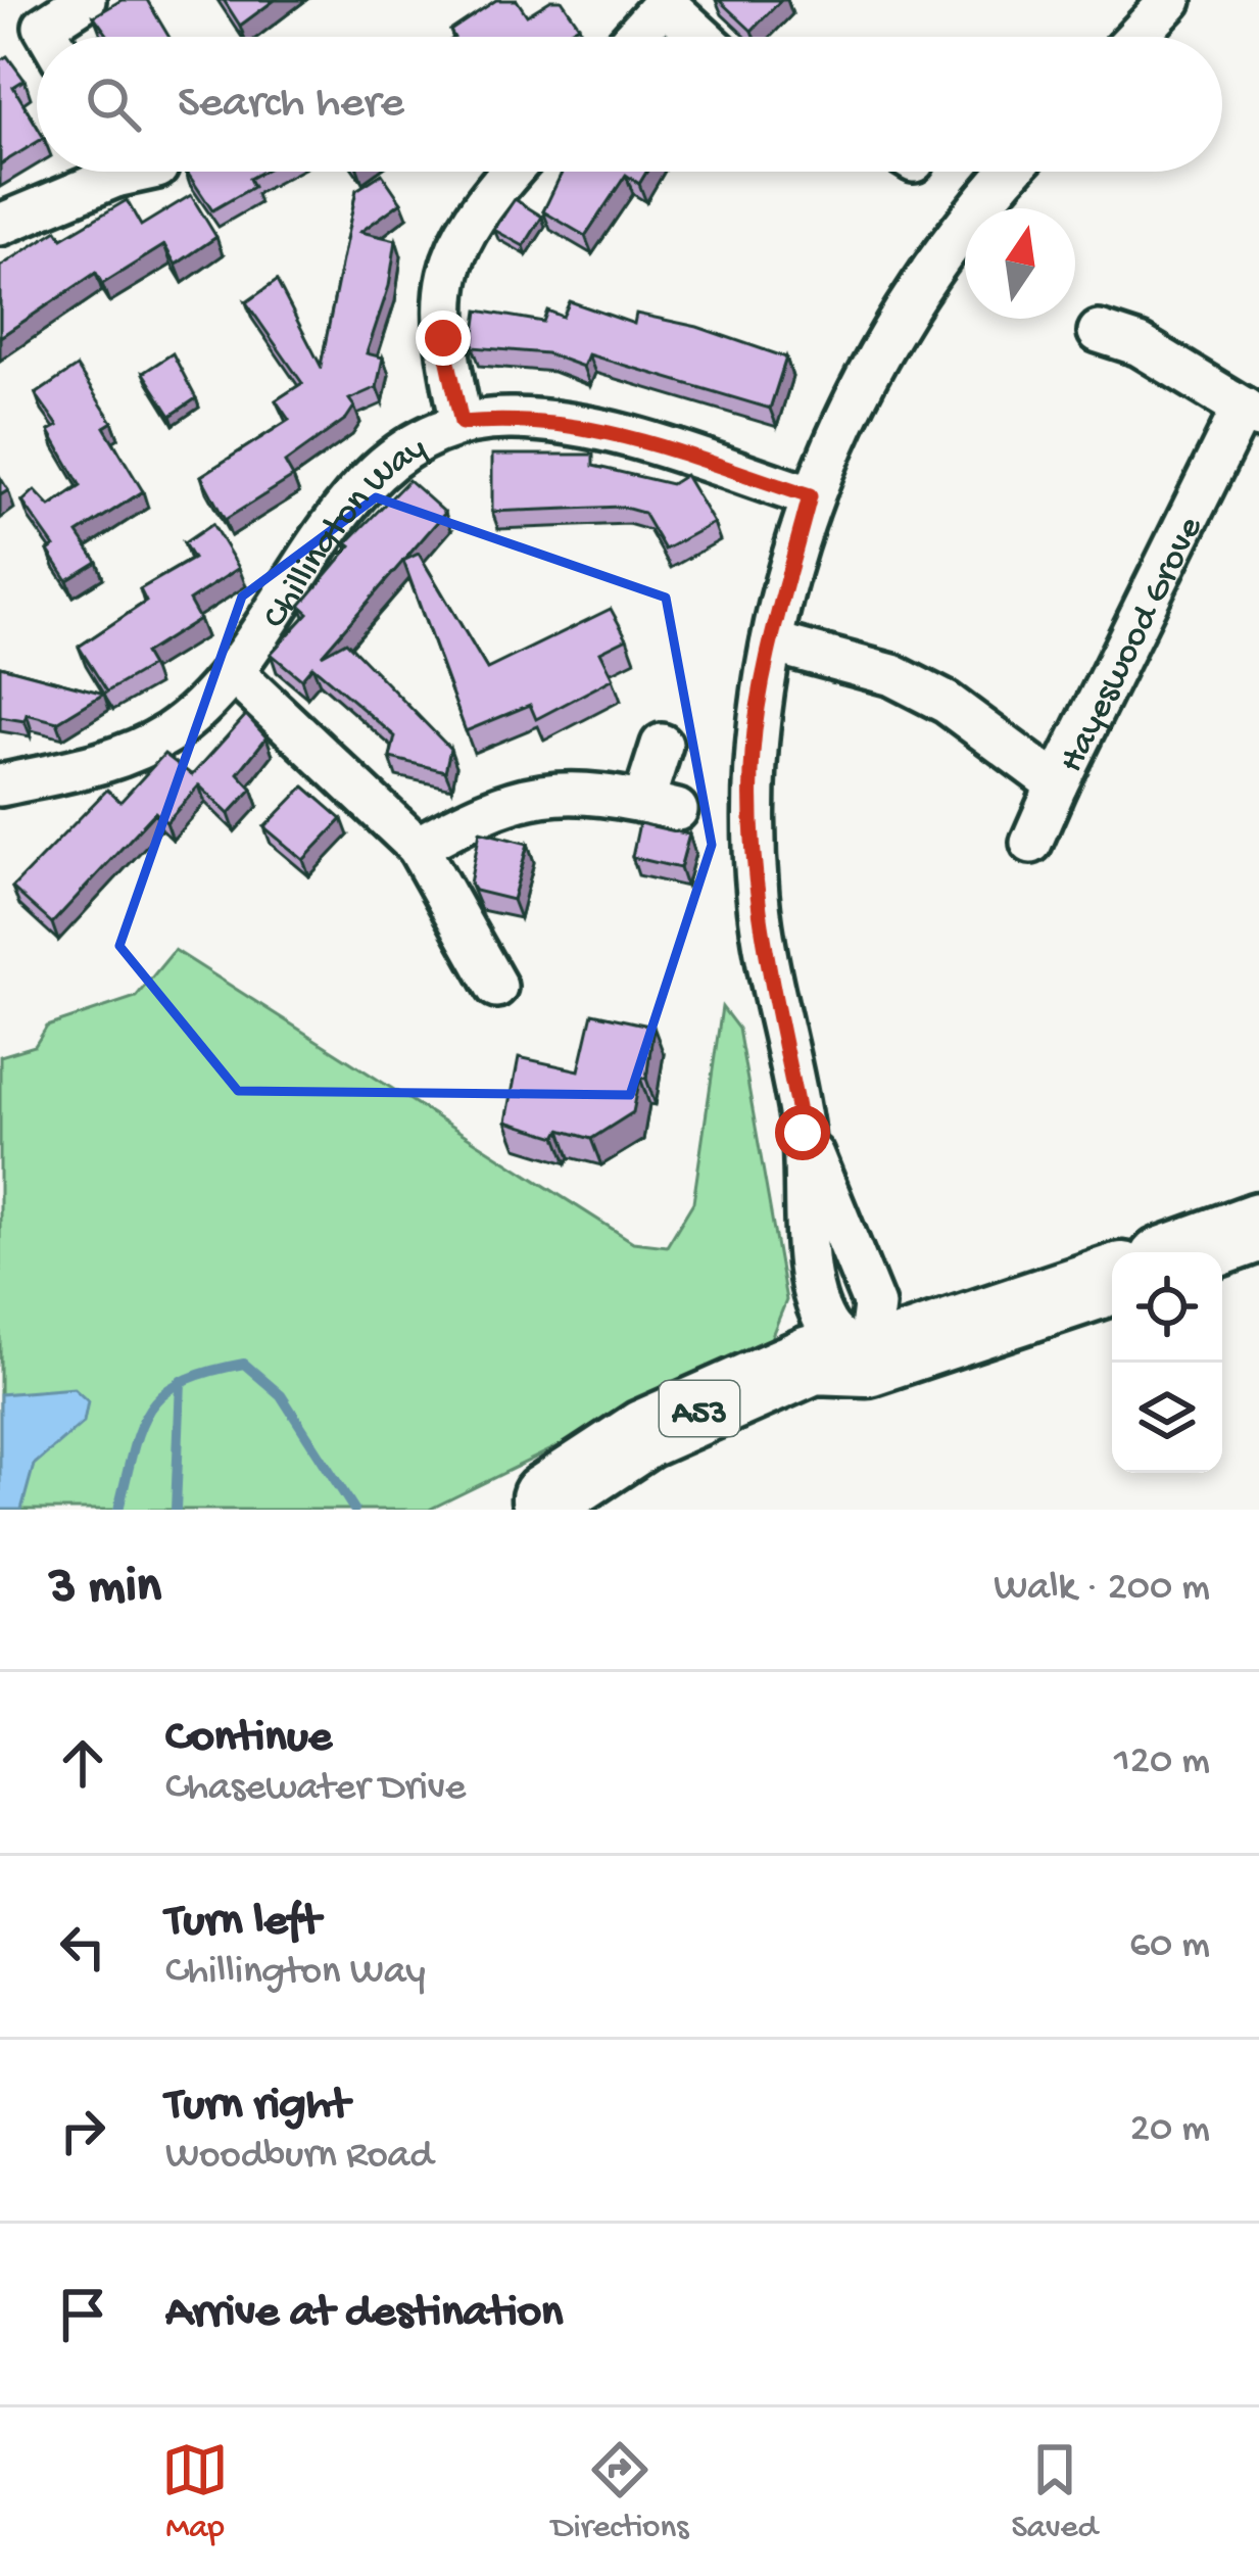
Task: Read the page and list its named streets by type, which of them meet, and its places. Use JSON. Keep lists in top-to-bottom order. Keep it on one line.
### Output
{"streets":{"highway":["A53"],"street":["Chillington Way","Hayeswood Grove"]},"north":"top","page":{"search":"Search here","heading":["3 min","Walk · 200 m"],"list":[["Continue","Chasewater Drive","120 m"],["Turn left","Chillington Way","60 m"],["Turn right","Woodburn Road","20 m"],"Arrive at destination"],"nav":["Map","Directions","Saved"]}}
